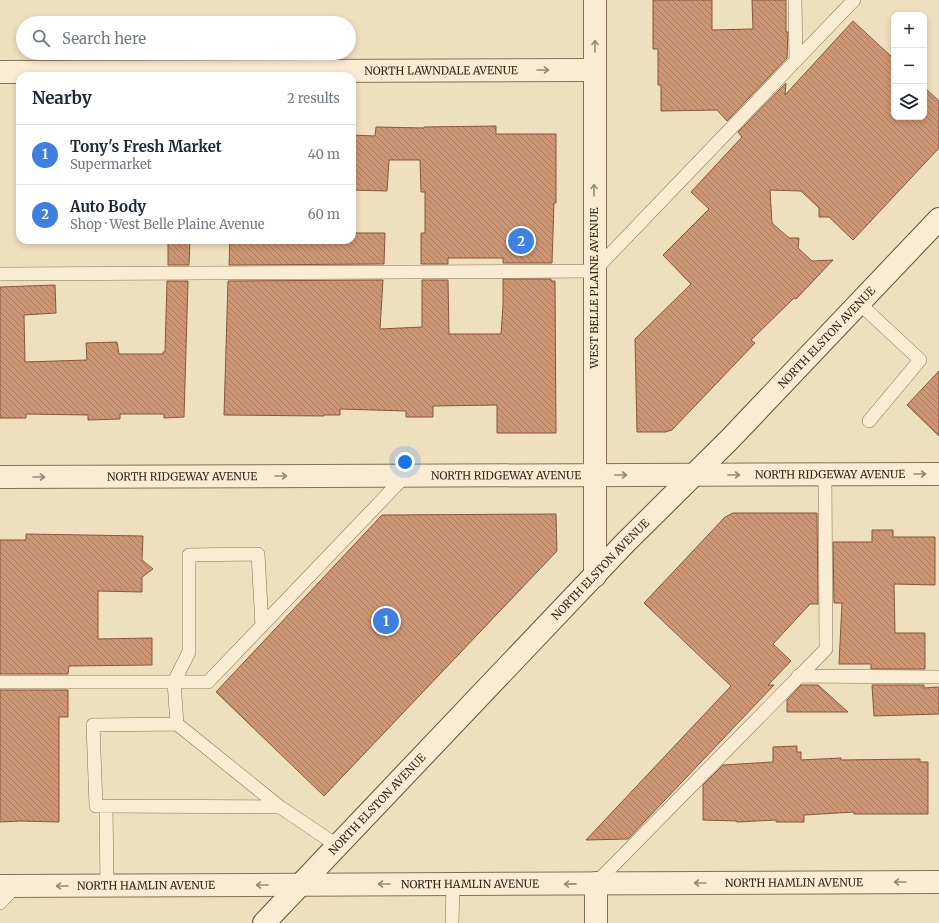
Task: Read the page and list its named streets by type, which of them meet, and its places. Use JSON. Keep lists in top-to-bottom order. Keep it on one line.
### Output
{"streets":{"street":["NORTH LAWNDALE AVENUE","WEST BELLE PLAINE AVENUE","NORTH ELSTON AVENUE","NORTH RIDGEWAY AVENUE","NORTH HAMLIN AVENUE"]},"crossings":[["NORTH LAWNDALE AVENUE","WEST BELLE PLAINE AVENUE"],["WEST BELLE PLAINE AVENUE","NORTH ELSTON AVENUE"],["WEST BELLE PLAINE AVENUE","NORTH RIDGEWAY AVENUE"],["NORTH ELSTON AVENUE","NORTH RIDGEWAY AVENUE"],["NORTH ELSTON AVENUE","NORTH HAMLIN AVENUE"]],"one_way":["NORTH LAWNDALE AVENUE","WEST BELLE PLAINE AVENUE","NORTH RIDGEWAY AVENUE","NORTH HAMLIN AVENUE"],"page":{"map_buttons":["+","−"],"search":"Search here","heading":["Nearby","2 results"],"list":[{"mark":"1","name":"Tony's Fresh Market","note":"Supermarket","value":"40 m"},{"mark":"2","name":"Auto Body","note":"Shop · West Belle Plaine Avenue","value":"60 m"}],"pins":["2","1"]}}
